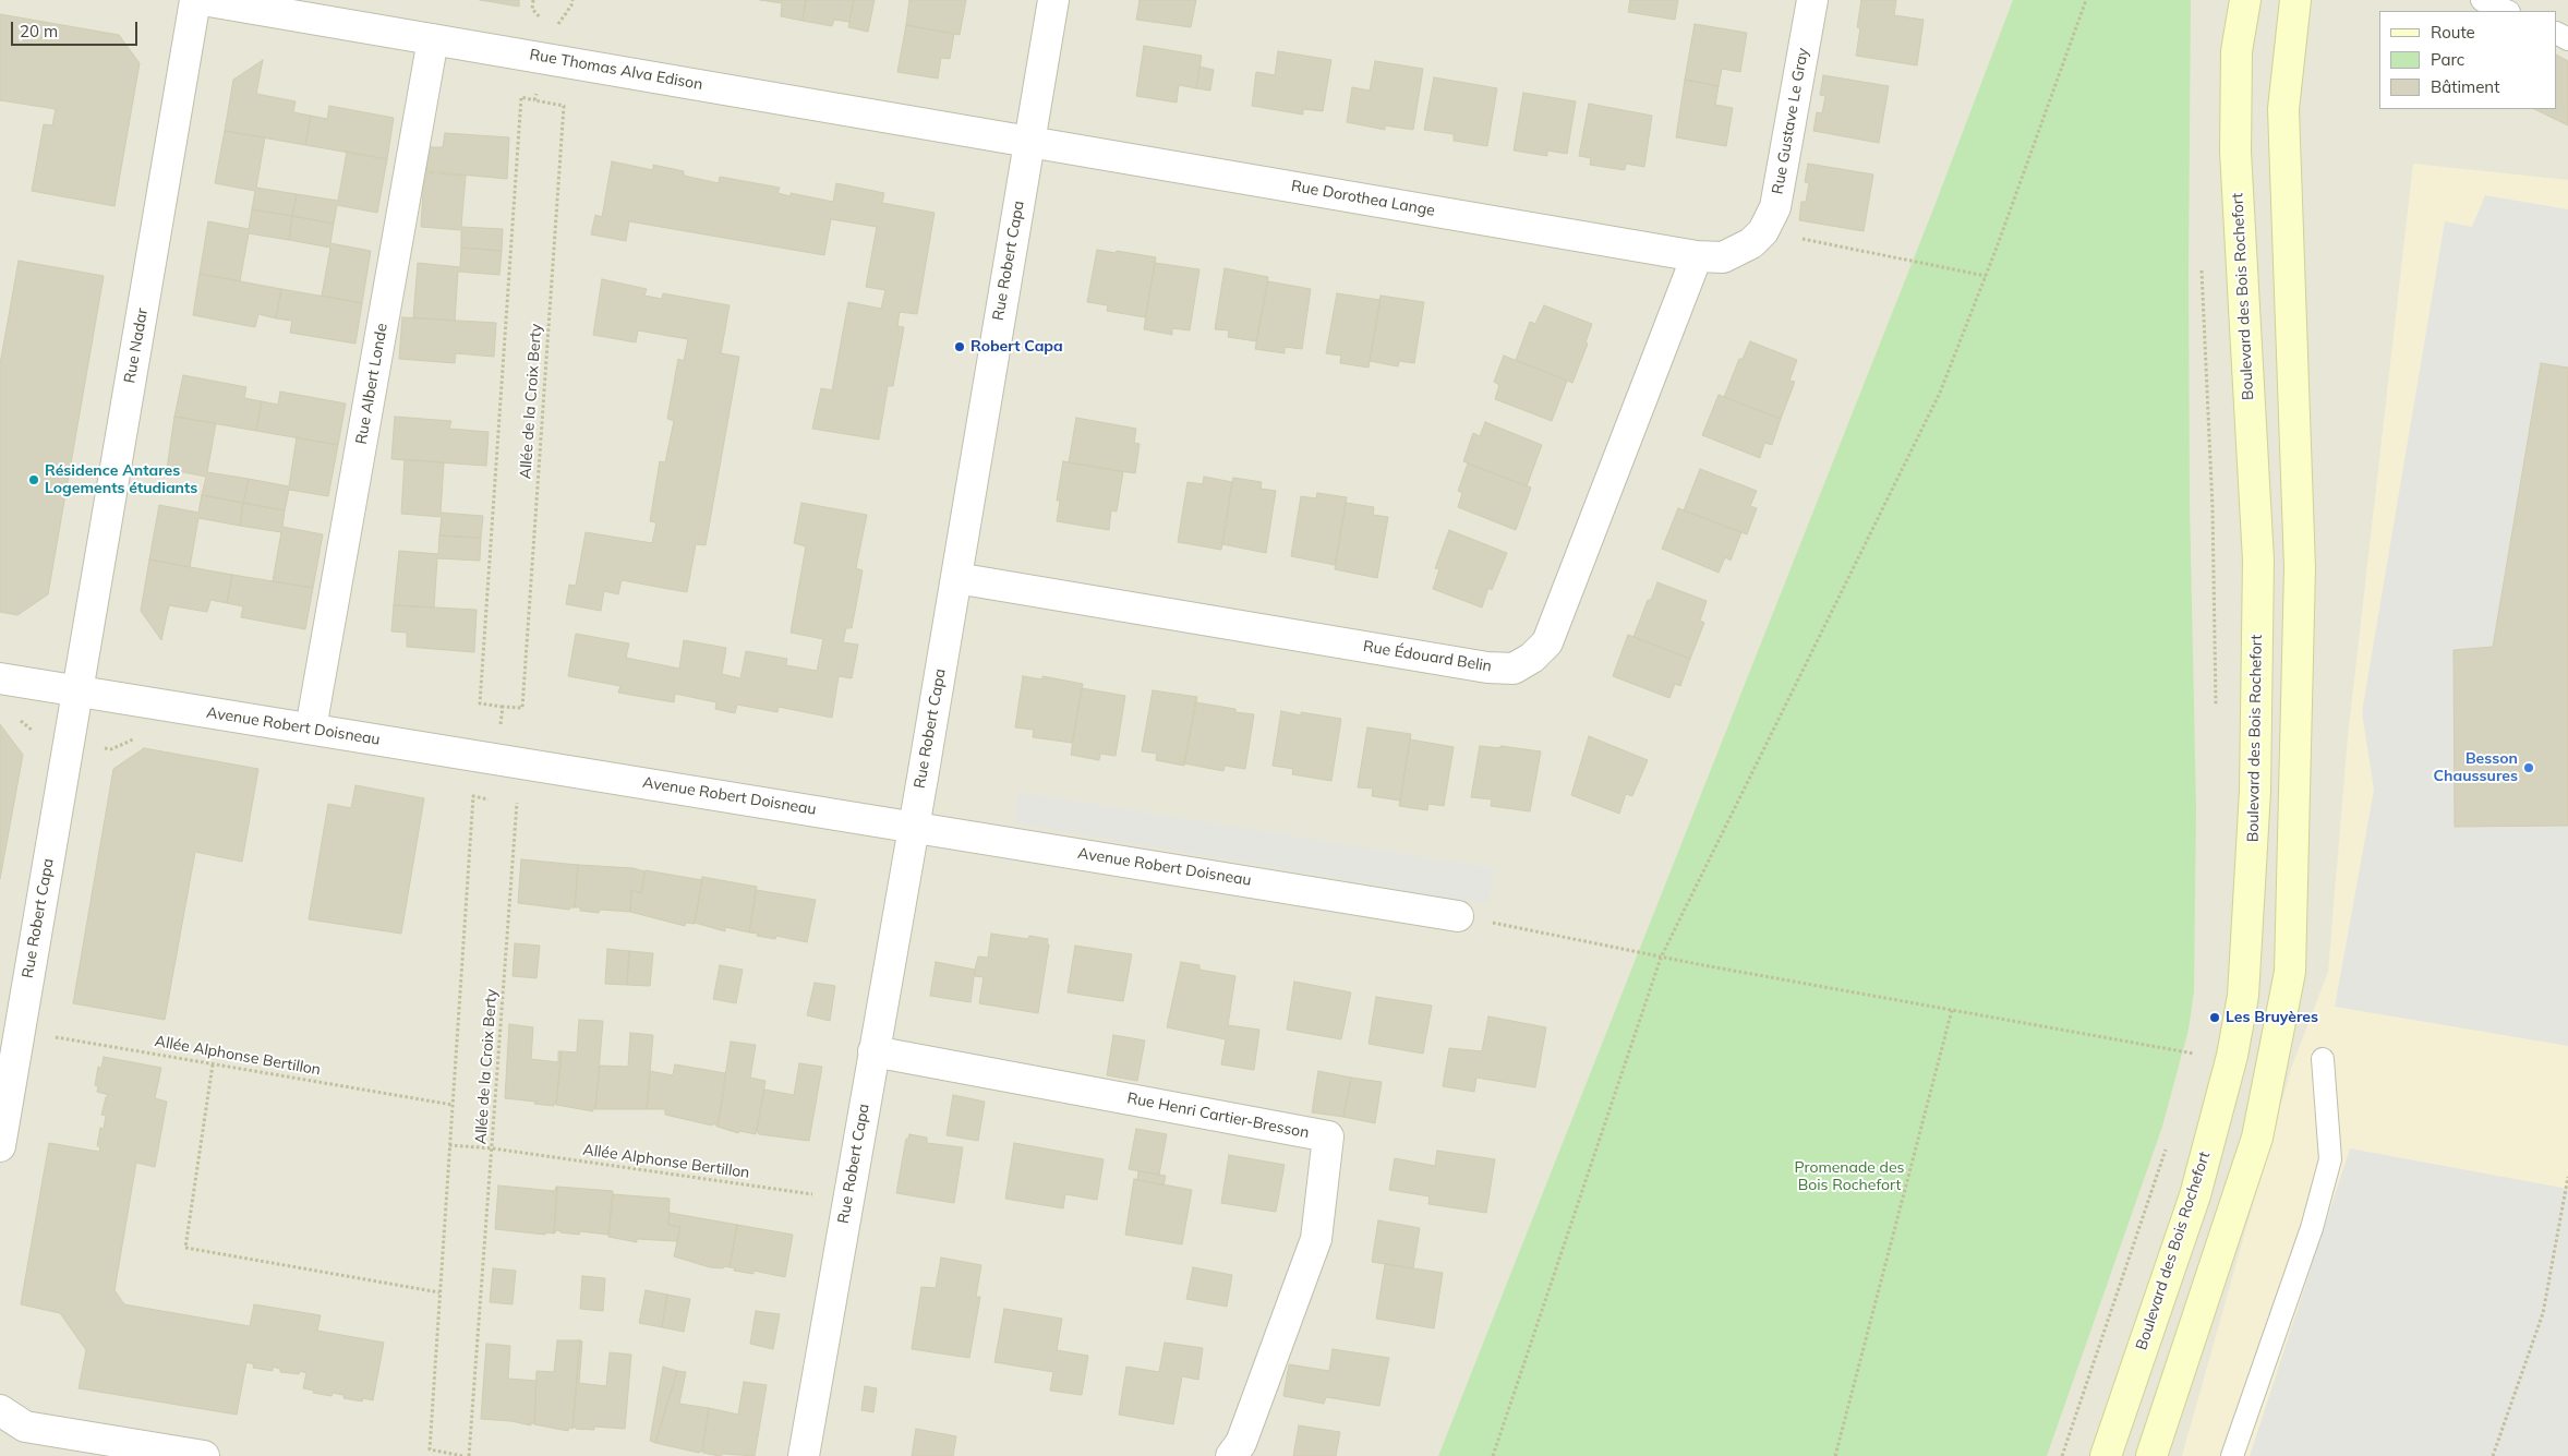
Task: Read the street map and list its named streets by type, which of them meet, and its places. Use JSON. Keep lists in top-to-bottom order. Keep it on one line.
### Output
{"streets":{"street":["Rue Thomas Alva Edison","Rue Gustave Le Gray","Rue Dorothea Lange","Rue Robert Capa","Boulevard des Bois Rochefort","Rue Nadar","Rue Albert Londe","Rue Édouard Belin","Avenue Robert Doisneau","Rue Henri Cartier-Bresson"],"path":["Allée de la Croix Berty","Allée Alphonse Bertillon"]},"crossings":[["Rue Thomas Alva Edison","Rue Dorothea Lange"],["Rue Thomas Alva Edison","Rue Robert Capa"],["Rue Thomas Alva Edison","Rue Albert Londe"],["Rue Gustave Le Gray","Rue Dorothea Lange"],["Rue Gustave Le Gray","Rue Édouard Belin"],["Rue Dorothea Lange","Rue Robert Capa"],["Rue Dorothea Lange","Rue Édouard Belin"],["Rue Robert Capa","Rue Nadar"],["Rue Robert Capa","Rue Édouard Belin"],["Rue Robert Capa","Avenue Robert Doisneau"],["Rue Robert Capa","Allée Alphonse Bertillon"],["Rue Robert Capa","Rue Henri Cartier-Bresson"],["Rue Nadar","Avenue Robert Doisneau"],["Rue Albert Londe","Avenue Robert Doisneau"],["Allée de la Croix Berty","Allée Alphonse Bertillon"]],"parks":["Promenade des Bois Rochefort"],"places":["Robert Capa","Résidence Antares Logements étudiants","Besson Chaussures","Les Bruyères"],"legend":["Route","Parc","Bâtiment"],"scale_bar":"20 m"}
